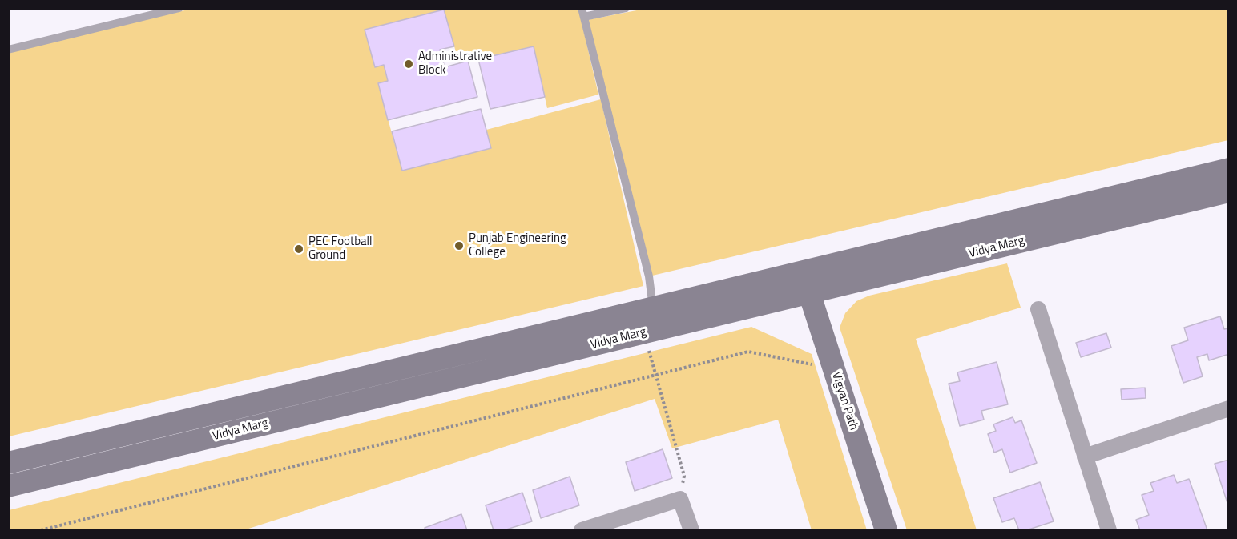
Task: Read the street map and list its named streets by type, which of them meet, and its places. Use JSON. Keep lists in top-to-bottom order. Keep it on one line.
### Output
{"streets":{"main road":["Vidya Marg","Vigyan Path"]},"crossings":[["Vidya Marg","Vigyan Path"]],"places":["Administrative Block","Punjab Engineering College","PEC Football Ground"]}
